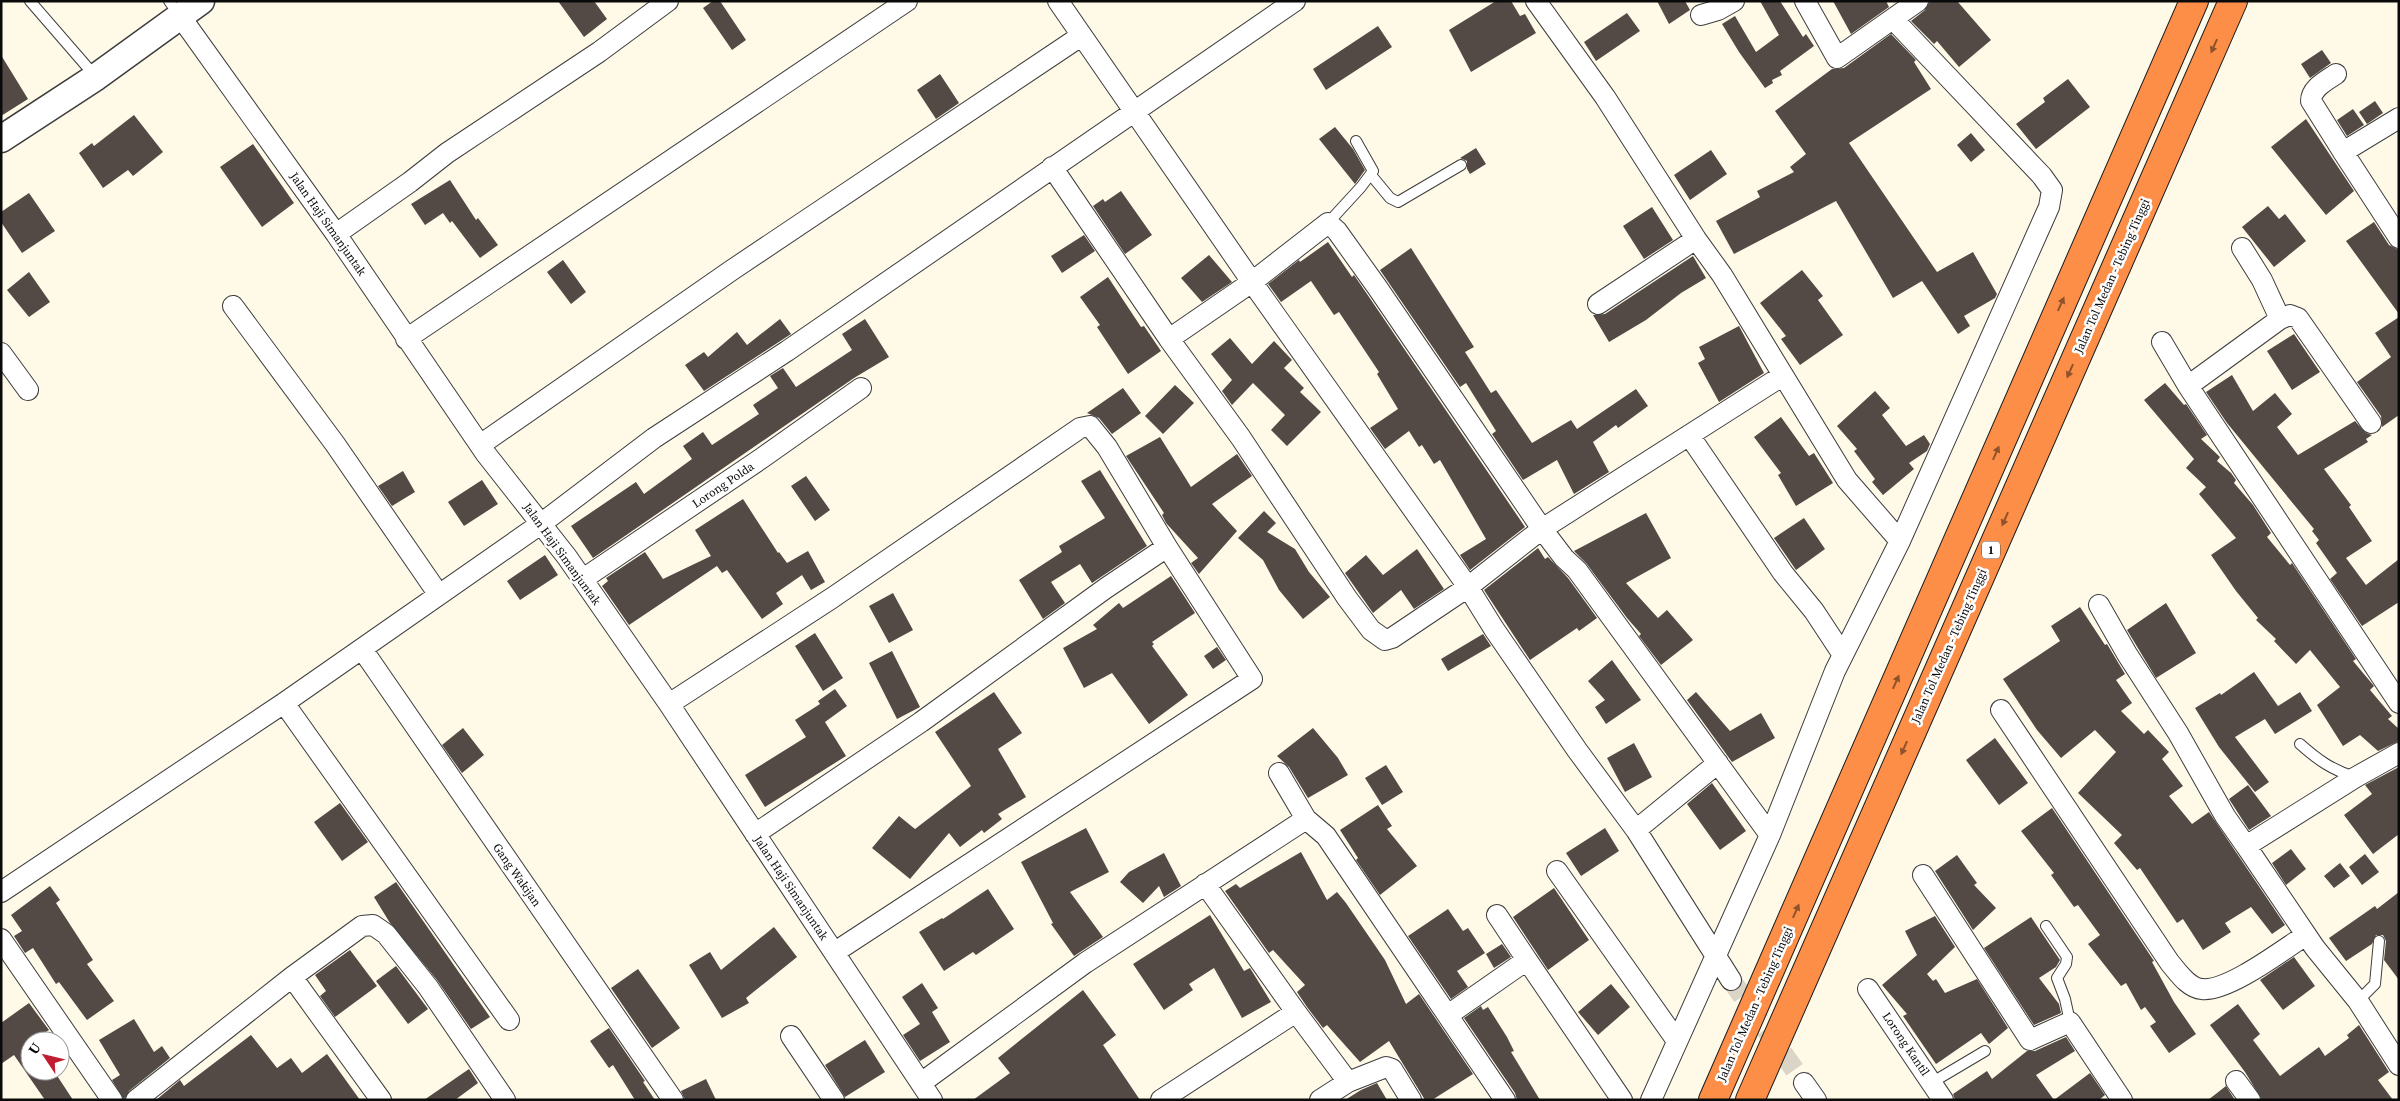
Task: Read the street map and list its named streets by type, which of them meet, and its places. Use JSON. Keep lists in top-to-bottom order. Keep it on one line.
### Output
{"streets":{"highway":["Jalan Tol Medan - Tebing Tinggi","1"],"street":["Jalan Haji Simanjuntak","Lorong Polda","Gang Wakijan","Lorong Kantil"]},"crossings":[["Jalan Haji Simanjuntak","Lorong Polda"]],"north":"top left"}
